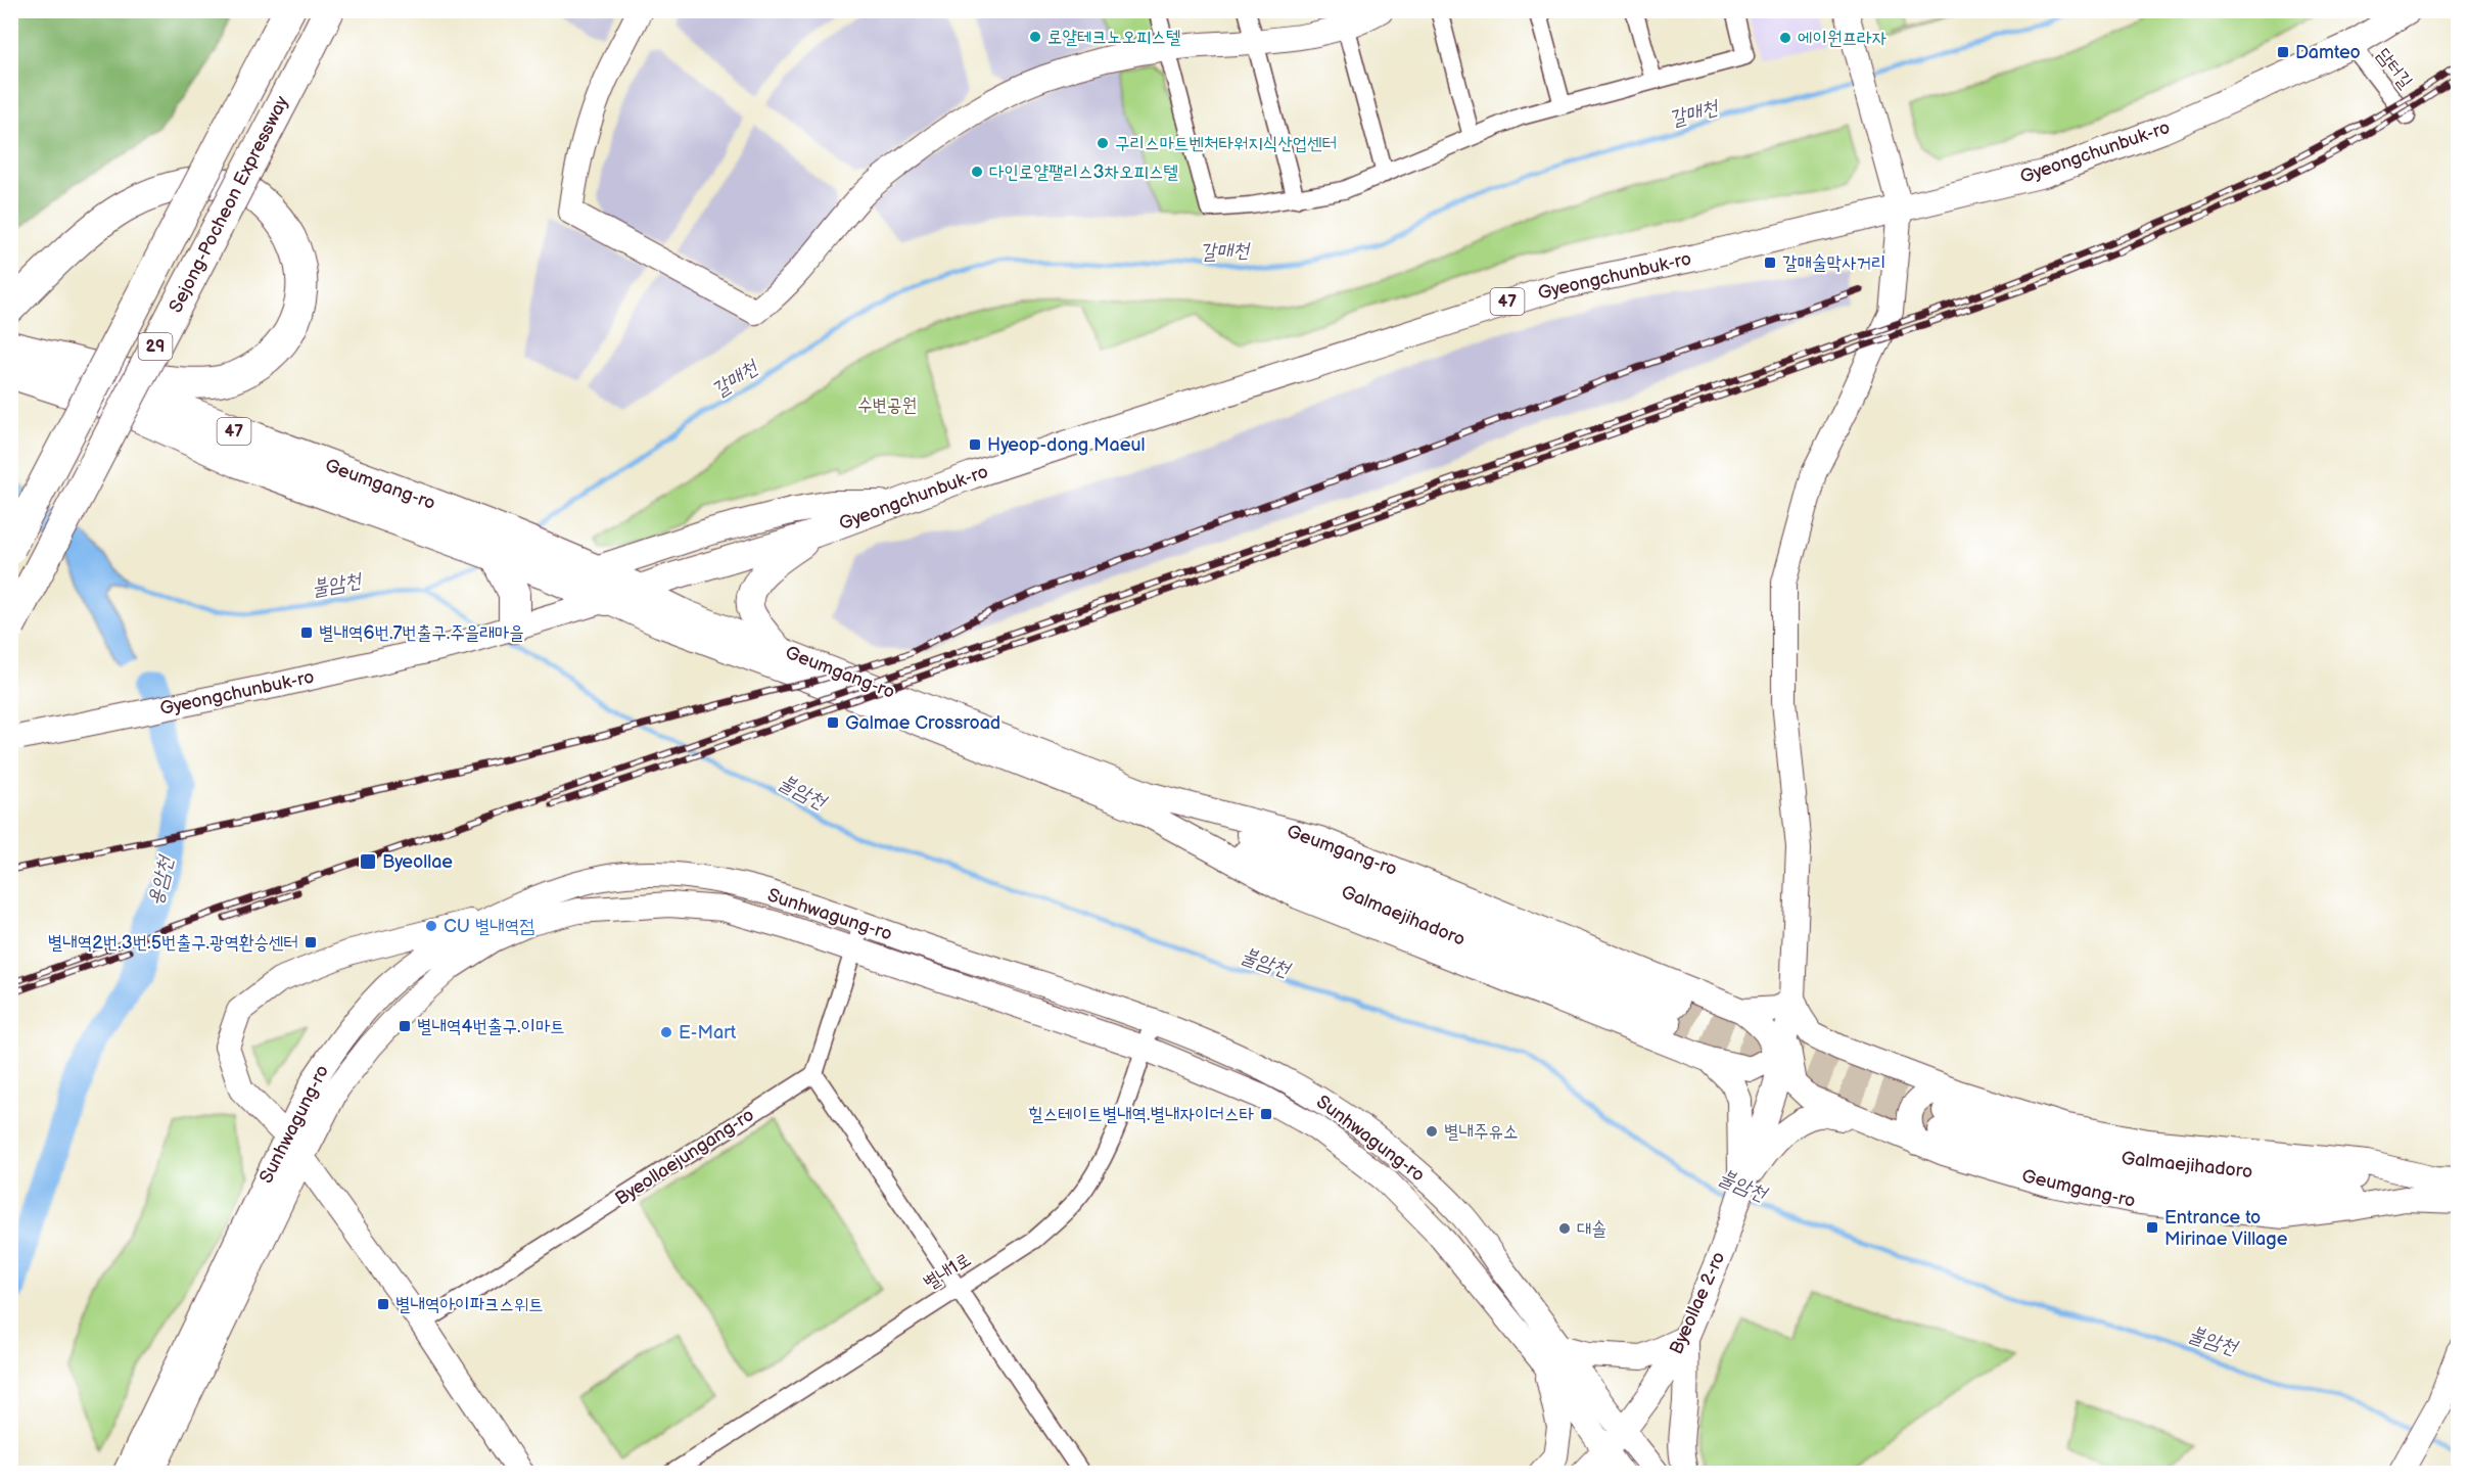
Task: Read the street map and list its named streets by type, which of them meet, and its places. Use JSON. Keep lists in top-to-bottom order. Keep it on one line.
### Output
{"streets":{"highway":["Sejong-Pocheon Expressway","47","29","Geumgang-ro"],"main road":["Gyeongchunbuk-ro"],"street":["담터길","Sunhwagung-ro","Galmaejihadoro","Byeollaejungang-ro","별내1로","Byeollae 2-ro"]},"crossings":[["담터길","Gyeongchunbuk-ro"],["Gyeongchunbuk-ro","Geumgang-ro"],["Geumgang-ro","Galmaejihadoro"],["Sunhwagung-ro","별내1로"],["Sunhwagung-ro","Byeollae 2-ro"]],"water":["갈매천","불암천","용암천"],"parks":["수변공원"],"places":{"other":["로얄테크노오피스텔","에이원프라자","구리스마트벤처타워지식산업센터","다인로얄팰리스3차오피스텔","CU 별내역점","E-Mart","별내주유소","대솔"],"transit":["Damteo","갈매술막사거리","Hyeop-dong Maeul","별내역6번.7번출구.주을래마을","Galmae Crossroad","Byeollae","별내역2번.3번.5번출구.광역환승센터","별내역4번출구.이마트","힐스테이트별내역.별내자이더스타","Entrance to Mirinae Village","별내역아이파크스위트"]}}
